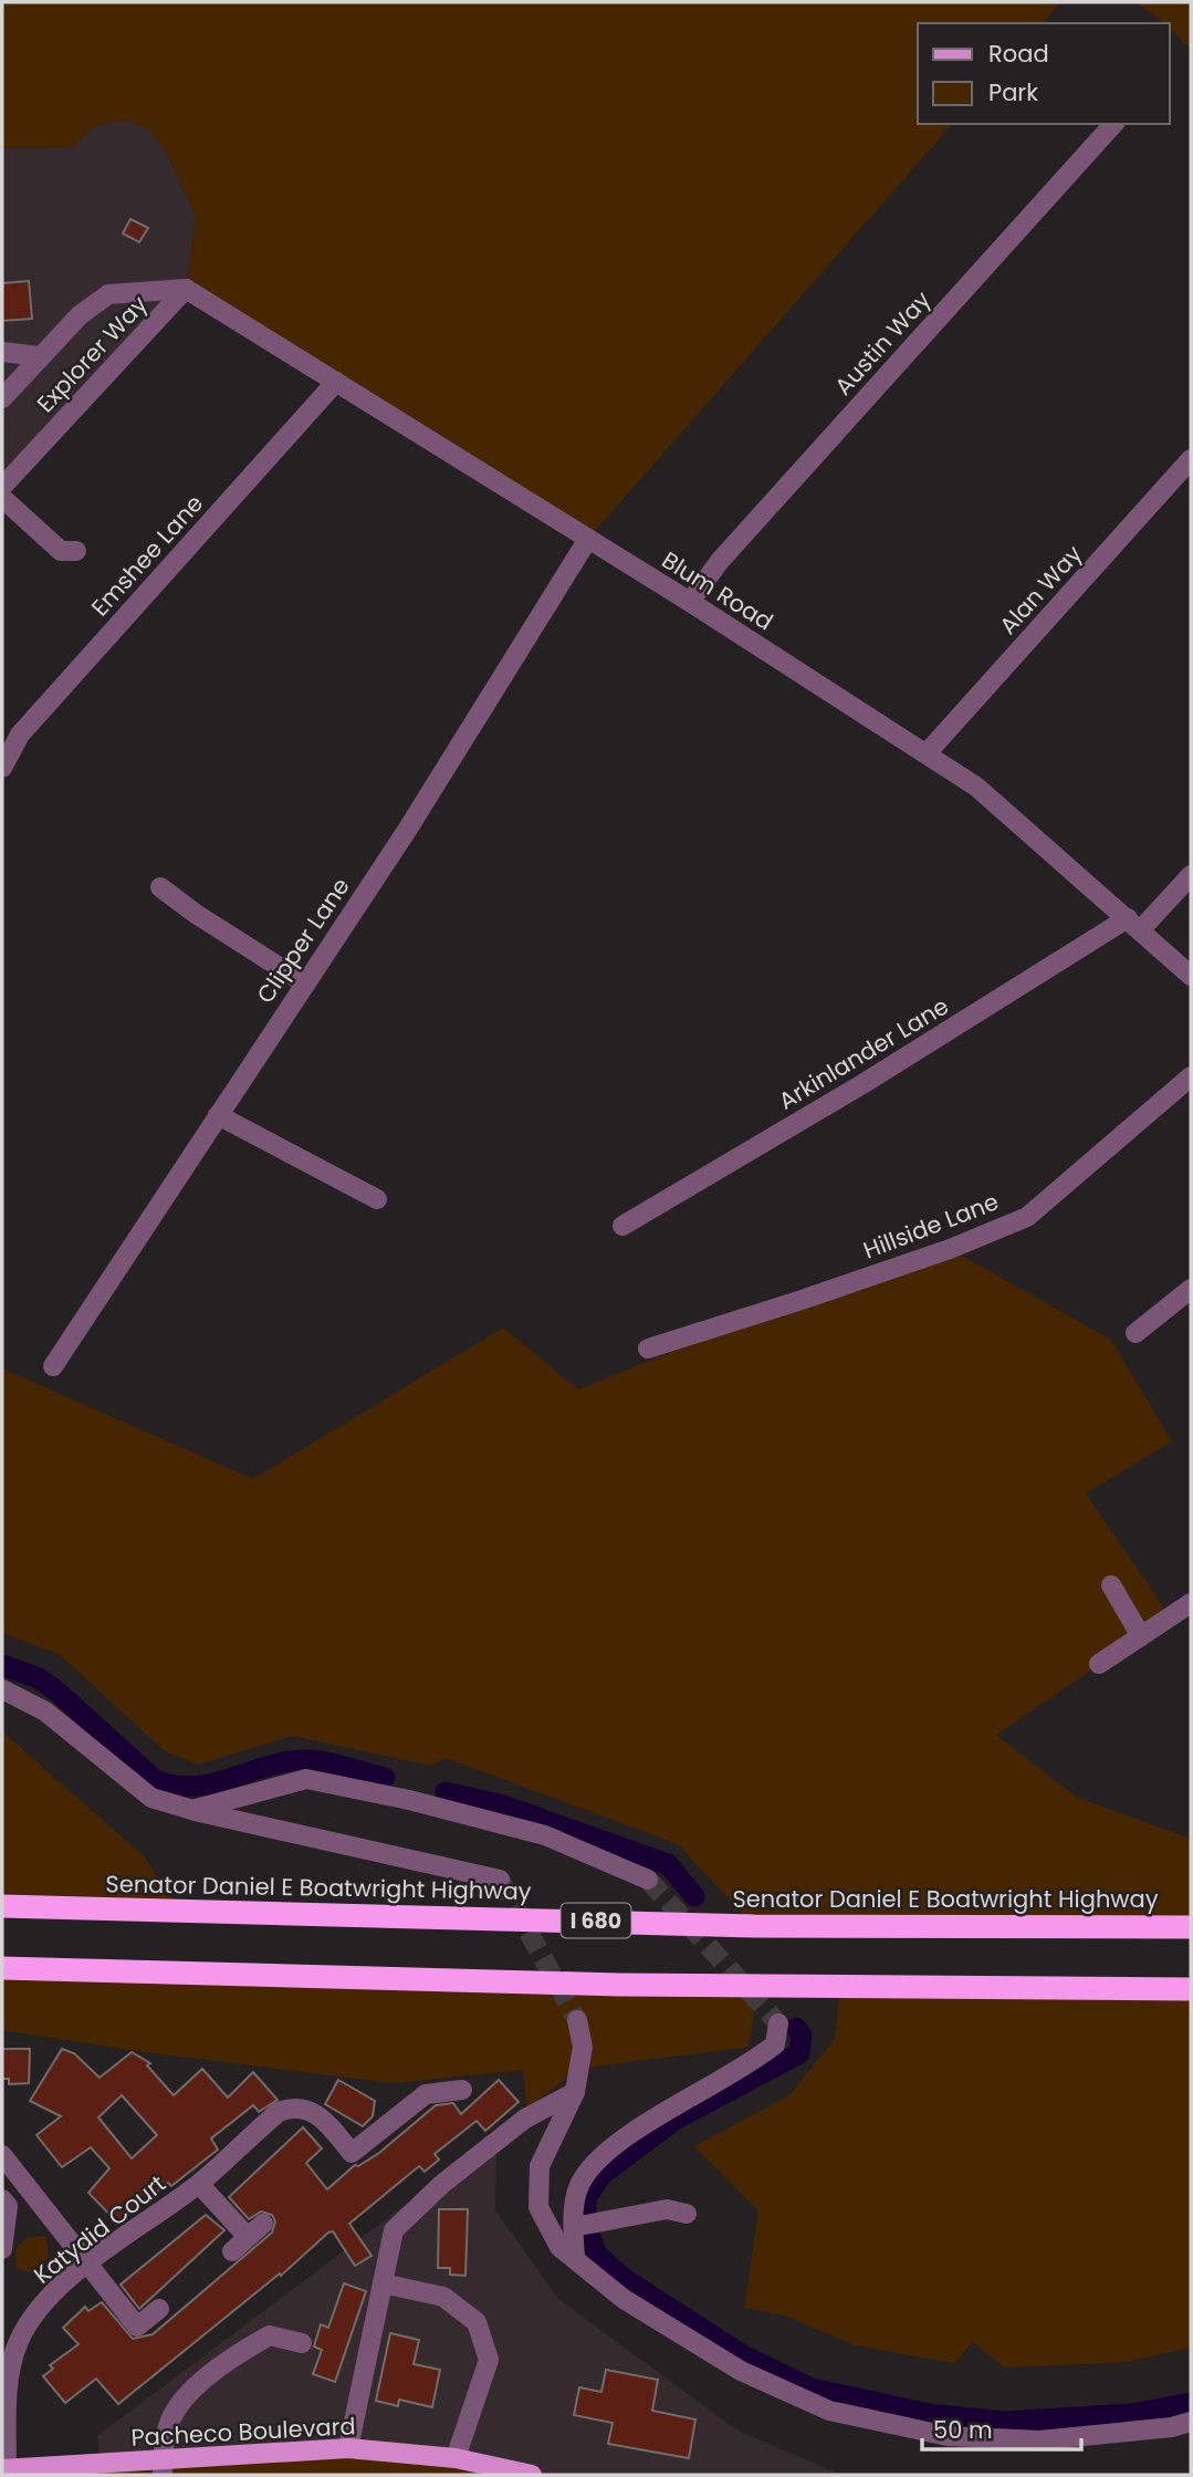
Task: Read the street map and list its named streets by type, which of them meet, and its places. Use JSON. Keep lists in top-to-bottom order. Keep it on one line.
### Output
{"streets":{"highway":["Senator Daniel E Boatwright Highway","I 680"],"main road":["Pacheco Boulevard"],"street":["Austin Way","Explorer Way","Emshee Lane","Alan Way","Blum Road","Clipper Lane","Arkinlander Lane","Hillside Lane","Katydid Court"]},"crossings":[["Austin Way","Blum Road"],["Explorer Way","Blum Road"],["Emshee Lane","Blum Road"],["Alan Way","Blum Road"],["Blum Road","Clipper Lane"],["Blum Road","Arkinlander Lane"],["Katydid Court","Pacheco Boulevard"]],"legend":["Road","Park"],"scale_bar":"50 m"}
